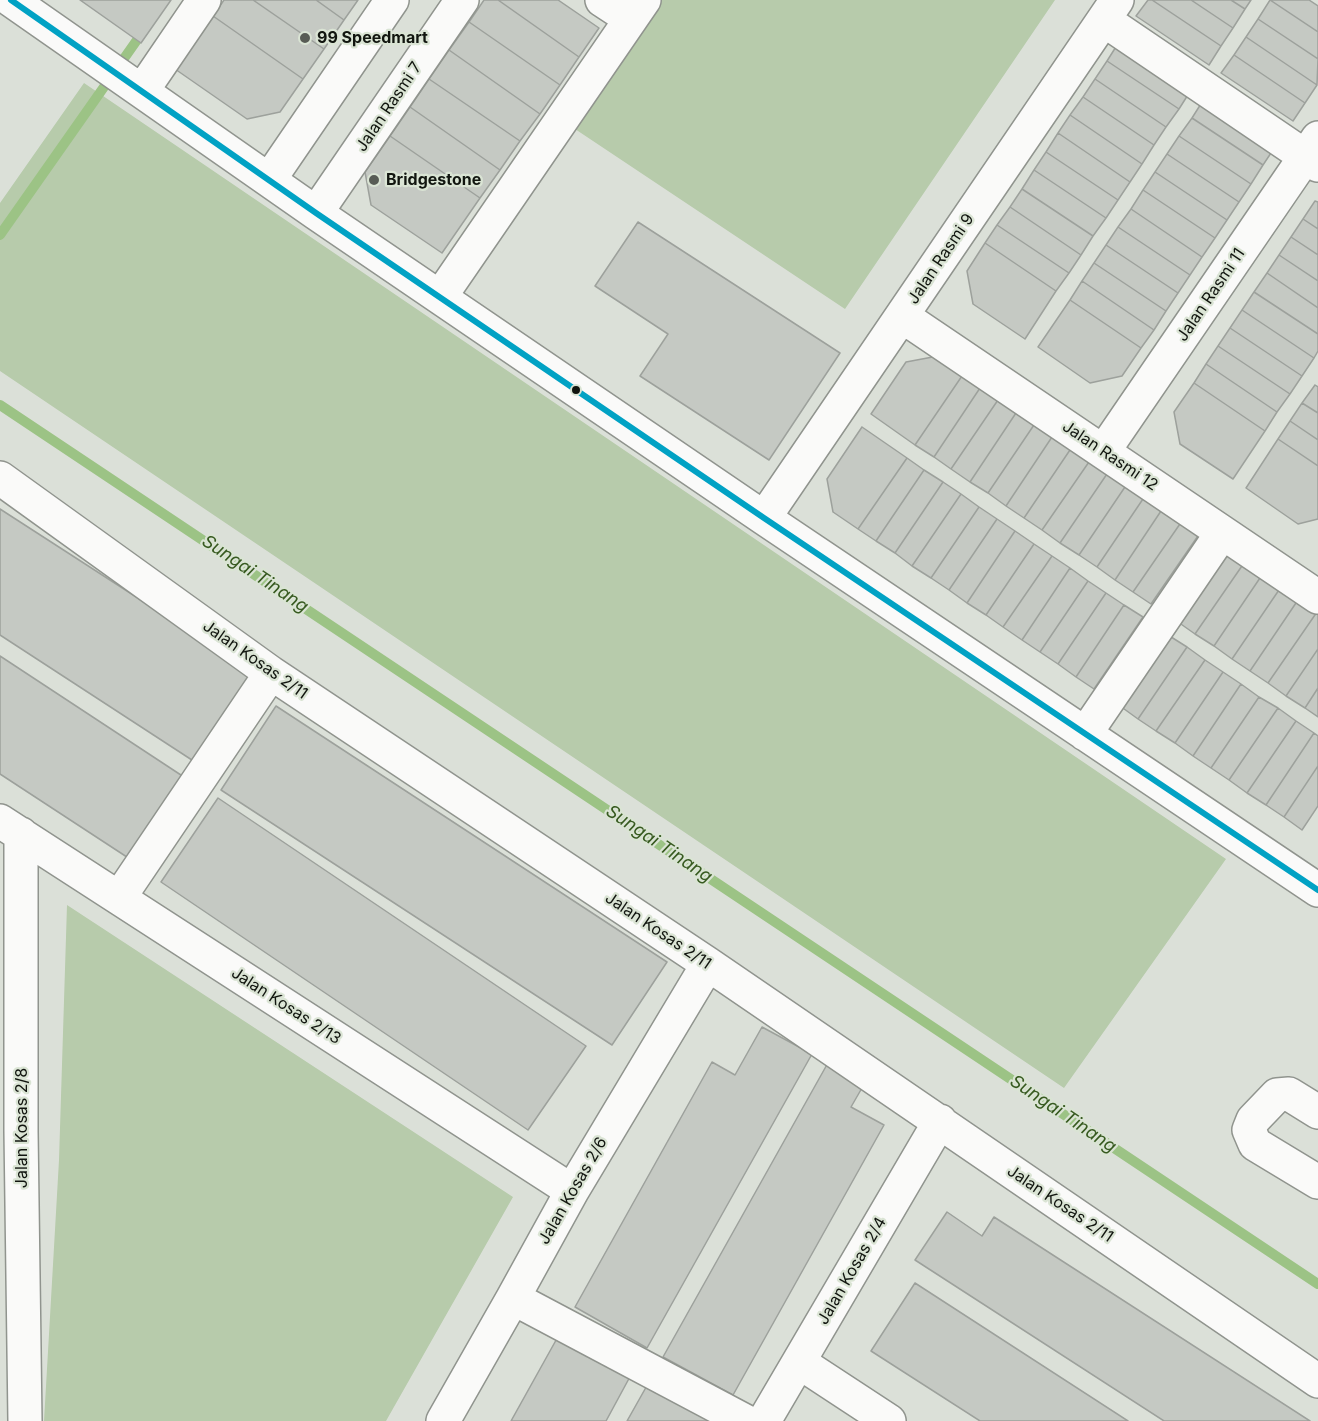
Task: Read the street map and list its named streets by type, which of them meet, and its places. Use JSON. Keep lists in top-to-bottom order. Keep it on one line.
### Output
{"streets":{"street":["Jalan Rasmi 7","Jalan Rasmi 9","Jalan Rasmi 11","Jalan Rasmi 12","Jalan Kosas 2/11","Jalan Kosas 2/13","Jalan Kosas 2/8","Jalan Kosas 2/6","Jalan Kosas 2/4"]},"crossings":[["Jalan Rasmi 9","Jalan Rasmi 12"],["Jalan Rasmi 11","Jalan Rasmi 12"],["Jalan Kosas 2/11","Jalan Kosas 2/6"],["Jalan Kosas 2/11","Jalan Kosas 2/4"],["Jalan Kosas 2/13","Jalan Kosas 2/8"],["Jalan Kosas 2/13","Jalan Kosas 2/6"]],"water":["Sungai Tinang"],"places":["99 Speedmart","Bridgestone"]}
